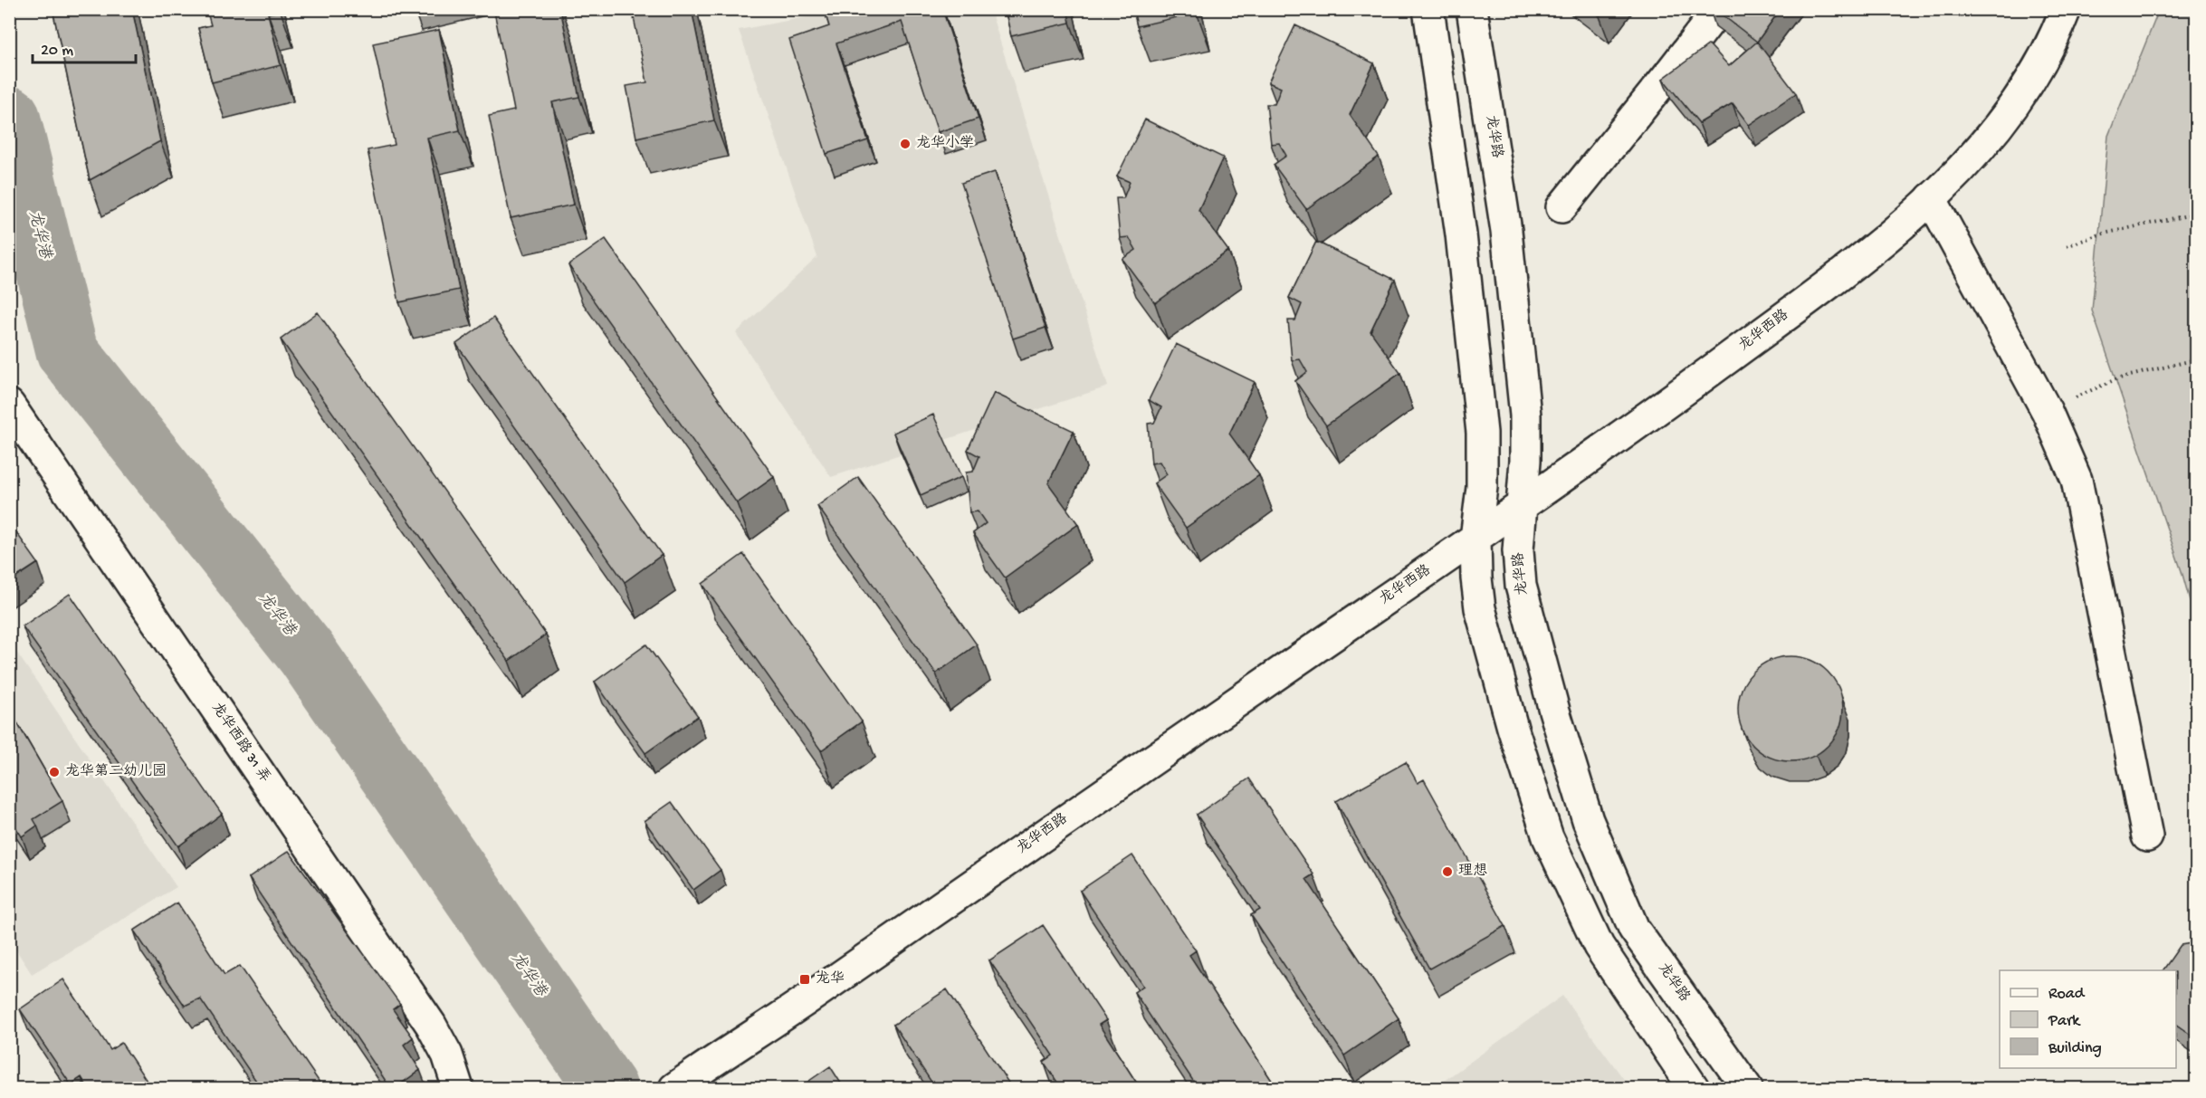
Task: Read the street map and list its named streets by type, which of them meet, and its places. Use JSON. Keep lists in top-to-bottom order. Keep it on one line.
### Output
{"streets":{"street":["龙华路","龙华西路","龙华西路 31 弄"]},"crossings":[["龙华路","龙华西路"]],"water":["龙华港"],"places":{"other":["龙华小学","龙华第二幼儿园","理想"],"transit":["龙华"]},"legend":["Road","Park","Building"],"scale_bar":"20 m"}
